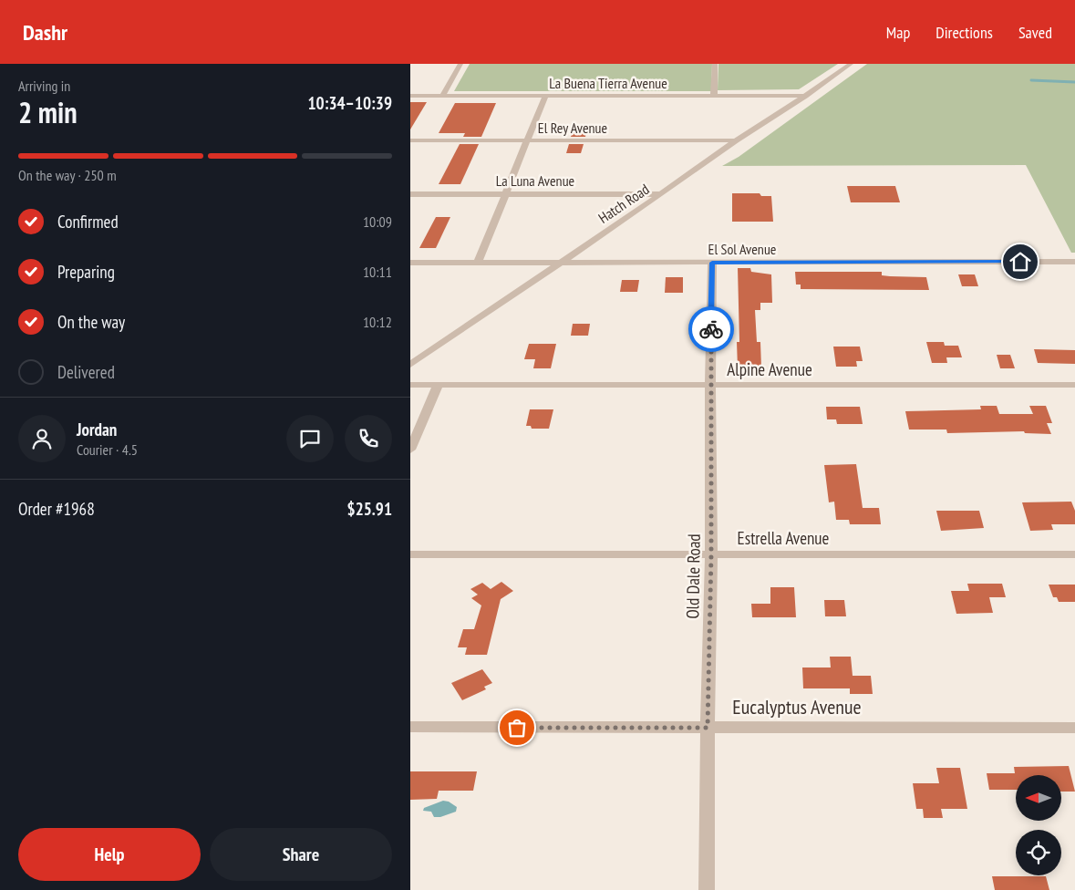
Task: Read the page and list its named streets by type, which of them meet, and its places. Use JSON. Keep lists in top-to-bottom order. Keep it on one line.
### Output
{"streets":{"street":["La Buena Tierra Avenue","El Rey Avenue","La Luna Avenue","Hatch Road","El Sol Avenue","Alpine Avenue","Estrella Avenue","Old Dale Road","Eucalyptus Avenue"]},"crossings":[["La Buena Tierra Avenue","Hatch Road"],["El Rey Avenue","Hatch Road"],["La Luna Avenue","Hatch Road"],["Hatch Road","El Sol Avenue"],["El Sol Avenue","Old Dale Road"],["Alpine Avenue","Old Dale Road"],["Estrella Avenue","Old Dale Road"],["Old Dale Road","Eucalyptus Avenue"]],"north":"left","page":{"header":"Dashr","nav":["Map","Directions","Saved"],"heading":["2 min","Arriving in","10:34–10:39"],"panel":["Jordan","Courier · 4.5","Order #1968","$25.91"],"bar":"On the way · 250 m","list":[["Confirmed","10:09"],["Preparing","10:11"],["On the way","10:12"],"Delivered"],"buttons":["Help","Share"]}}
